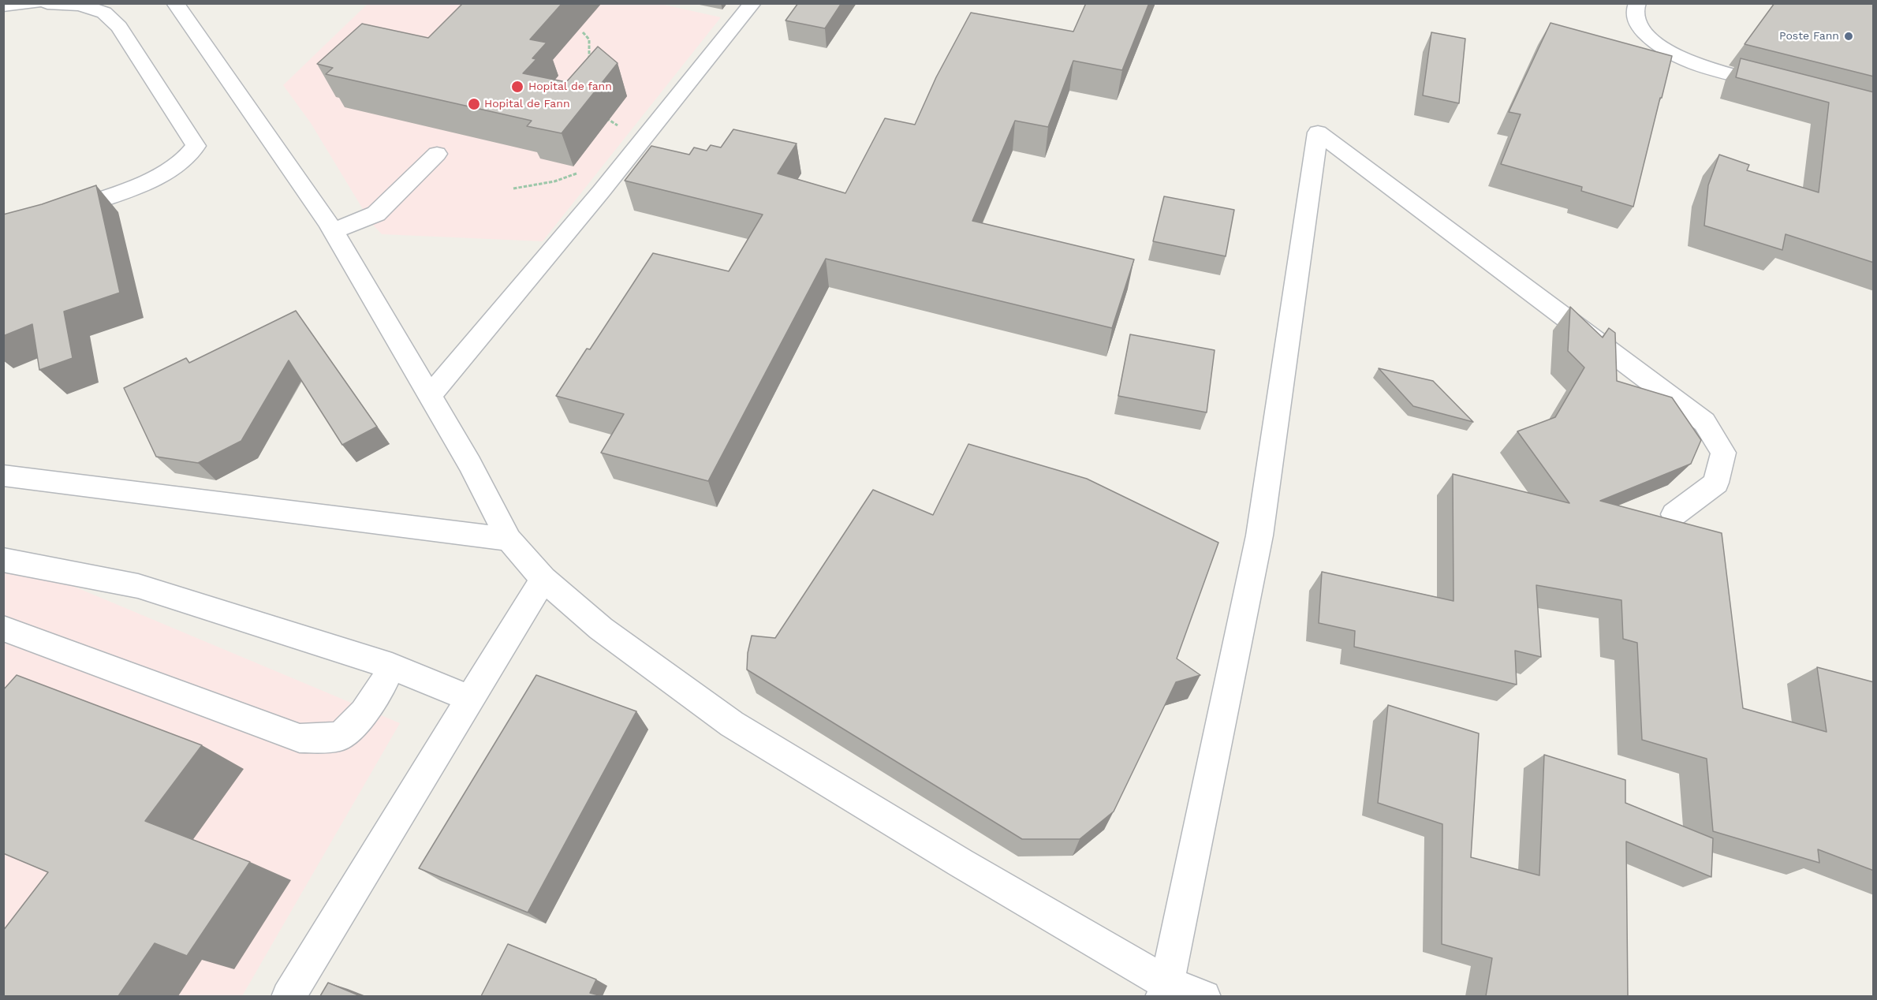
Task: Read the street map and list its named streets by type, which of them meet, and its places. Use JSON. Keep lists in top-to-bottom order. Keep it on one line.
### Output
{"places":["Poste Fann","Hopital de fann","Hopital de Fann"]}
